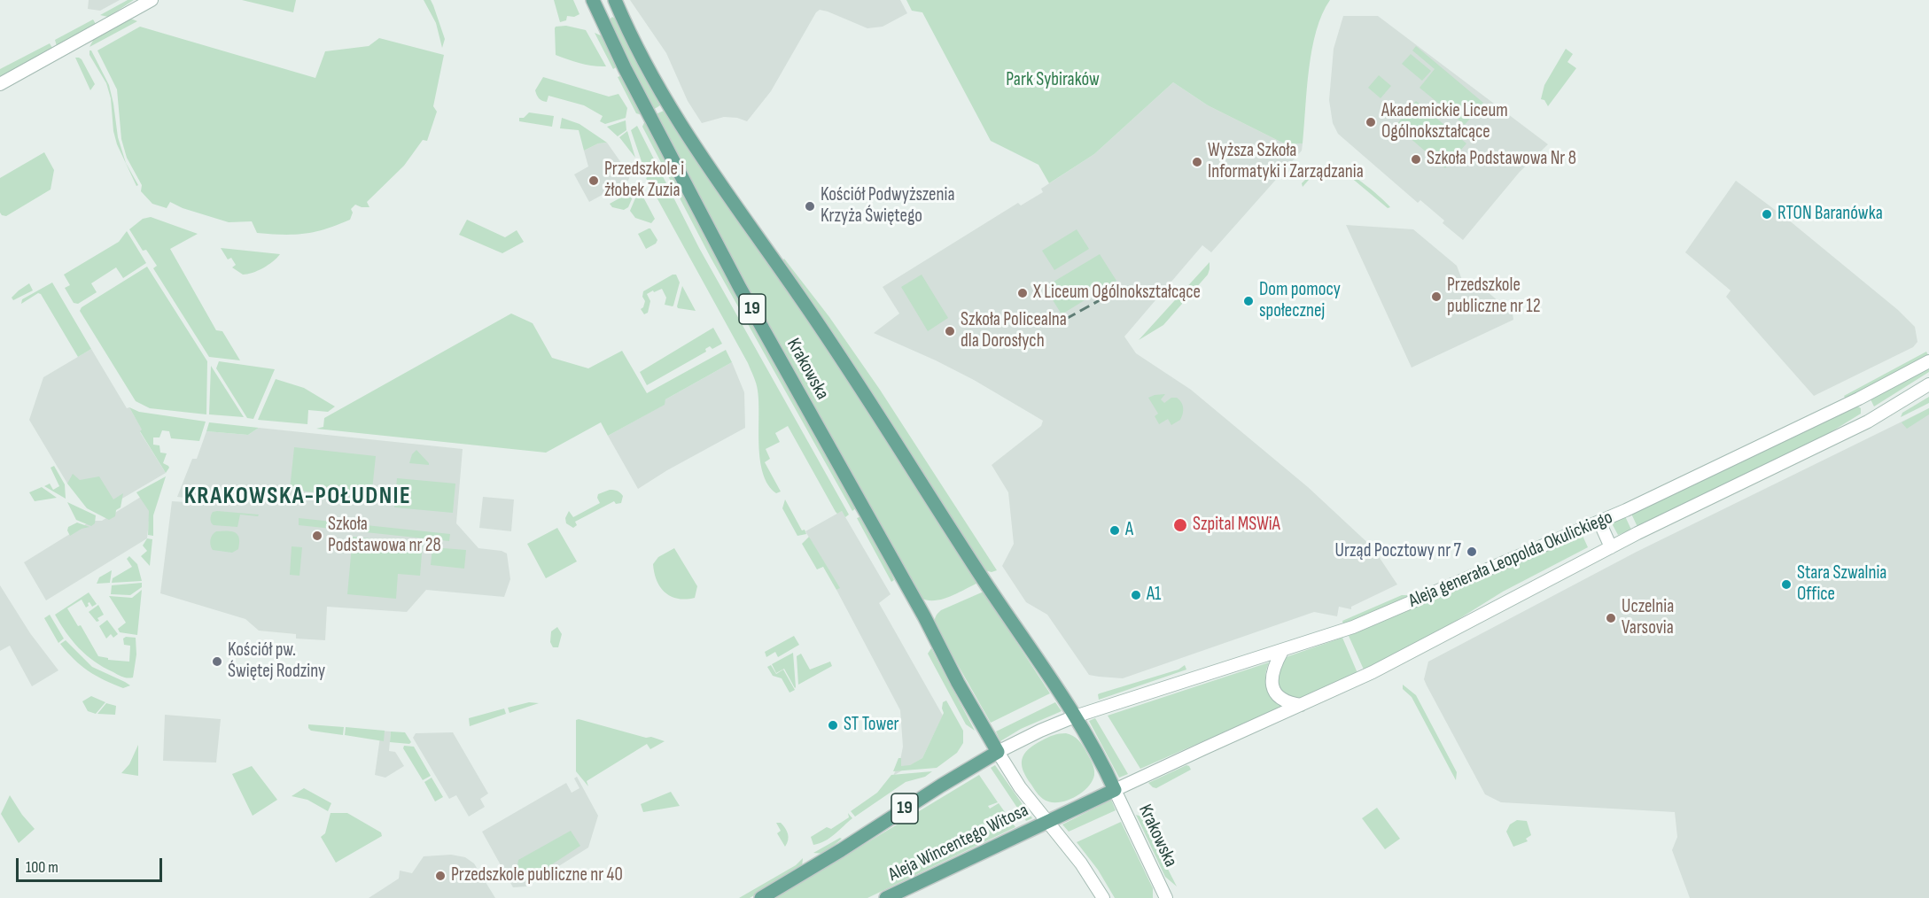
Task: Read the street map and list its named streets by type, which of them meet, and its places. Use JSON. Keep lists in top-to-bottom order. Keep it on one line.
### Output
{"streets":{"main road":["19","Krakowska","Aleja generała Leopolda Okulickiego","Aleja Wincentego Witosa"]},"crossings":[["19","Krakowska"],["19","Aleja generała Leopolda Okulickiego"],["19","Aleja Wincentego Witosa"],["Krakowska","Aleja generała Leopolda Okulickiego"],["Krakowska","Aleja Wincentego Witosa"],["Aleja generała Leopolda Okulickiego","Aleja Wincentego Witosa"]],"districts":["KRAKOWSKA-POŁUDNIE"],"parks":["Park Sybiraków"],"places":["Akademickie Liceum Ogólnokształcące","Szkoła Podstawowa Nr 8","Wyższa Szkoła Informatyki i Zarządzania","Przedszkole i żłobek Zuzia","Kościół Podwyższenia Krzyża Świętego","RTON Baranówka","X Liceum Ogólnokształcące","Przedszkole publiczne nr 12","Dom pomocy społecznej","Szkoła Policealna dla Dorosłych","Szpital MSWiA","A","Szkoła Podstawowa nr 28","Urząd Pocztowy nr 7","Stara Szwalnia Office","A1","Uczelnia Varsovia","Kościół pw. Świętej Rodziny","ST Tower","Przedszkole publiczne nr 40"],"scale_bar":"100 m"}
